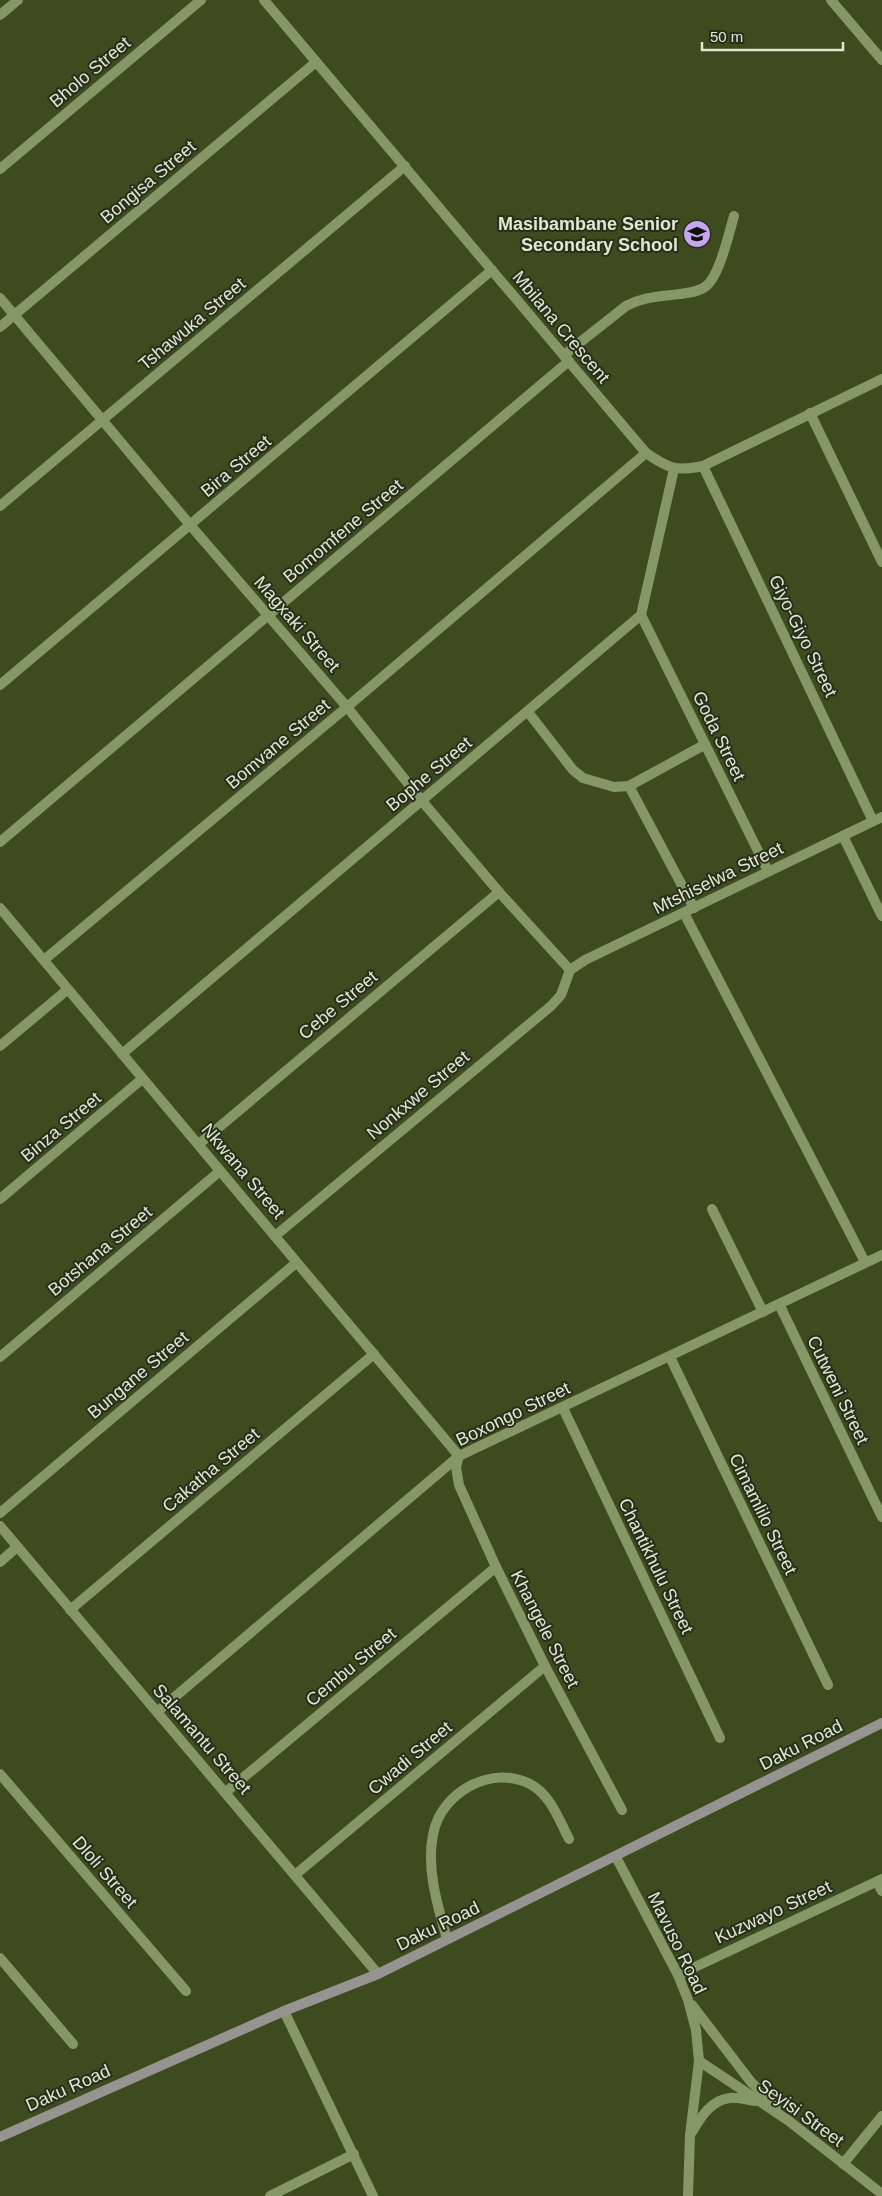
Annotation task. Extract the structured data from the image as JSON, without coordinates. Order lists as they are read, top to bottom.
{
  "streets": {
    "main road": ["Daku Road"],
    "street": [
      "Bholo Street",
      "Bongisa Street",
      "Tshawuka Street",
      "Mbilana Crescent",
      "Bira Street",
      "Bomomfene Street",
      "Magxaki Street",
      "Giyo-Giyo Street",
      "Goda Street",
      "Bomvane Street",
      "Bophe Street",
      "Mtshiselwa Street",
      "Cebe Street",
      "Nonkxwe Street",
      "Binza Street",
      "Nkwana Street",
      "Botshana Street",
      "Bungane Street",
      "Cutweni Street",
      "Boxongo Street",
      "Cakatha Street",
      "Cimamlilo Street",
      "Chantikhulu Street",
      "Khangele Street",
      "Cembu Street",
      "Salamantu Street",
      "Cwadi Street",
      "Dloli Street",
      "Kuzwayo Street",
      "Mavuso Road",
      "Seyisi Street"
    ]
  },
  "crossings": [
    ["Bongisa Street", "Mbilana Crescent"],
    ["Bongisa Street", "Magxaki Street"],
    ["Tshawuka Street", "Mbilana Crescent"],
    ["Tshawuka Street", "Magxaki Street"],
    ["Mbilana Crescent", "Bira Street"],
    ["Mbilana Crescent", "Bomomfene Street"],
    ["Mbilana Crescent", "Bomvane Street"],
    ["Bira Street", "Magxaki Street"],
    ["Bomomfene Street", "Magxaki Street"],
    ["Magxaki Street", "Bomvane Street"],
    ["Magxaki Street", "Bophe Street"],
    ["Magxaki Street", "Mtshiselwa Street"],
    ["Magxaki Street", "Cebe Street"],
    ["Magxaki Street", "Nonkxwe Street"],
    ["Giyo-Giyo Street", "Mtshiselwa Street"],
    ["Goda Street", "Bophe Street"],
    ["Goda Street", "Mtshiselwa Street"],
    ["Bomvane Street", "Nkwana Street"],
    ["Bophe Street", "Nkwana Street"],
    ["Mtshiselwa Street", "Nonkxwe Street"],
    ["Cebe Street", "Nkwana Street"],
    ["Nonkxwe Street", "Nkwana Street"],
    ["Binza Street", "Nkwana Street"],
    ["Nkwana Street", "Botshana Street"],
    ["Nkwana Street", "Bungane Street"],
    ["Nkwana Street", "Boxongo Street"],
    ["Nkwana Street", "Cakatha Street"],
    ["Nkwana Street", "Khangele Street"],
    ["Cutweni Street", "Boxongo Street"],
    ["Boxongo Street", "Cimamlilo Street"],
    ["Boxongo Street", "Chantikhulu Street"],
    ["Boxongo Street", "Khangele Street"],
    ["Boxongo Street", "Salamantu Street"],
    ["Cakatha Street", "Salamantu Street"],
    ["Khangele Street", "Cembu Street"],
    ["Khangele Street", "Cwadi Street"],
    ["Cembu Street", "Salamantu Street"],
    ["Salamantu Street", "Daku Road"],
    ["Salamantu Street", "Cwadi Street"],
    ["Daku Road", "Mavuso Road"],
    ["Kuzwayo Street", "Mavuso Road"],
    ["Mavuso Road", "Seyisi Street"]
  ],
  "places": {
    "school or university": ["Masibambane Senior Secondary School"]
  },
  "scale_bar": "50 m"
}
